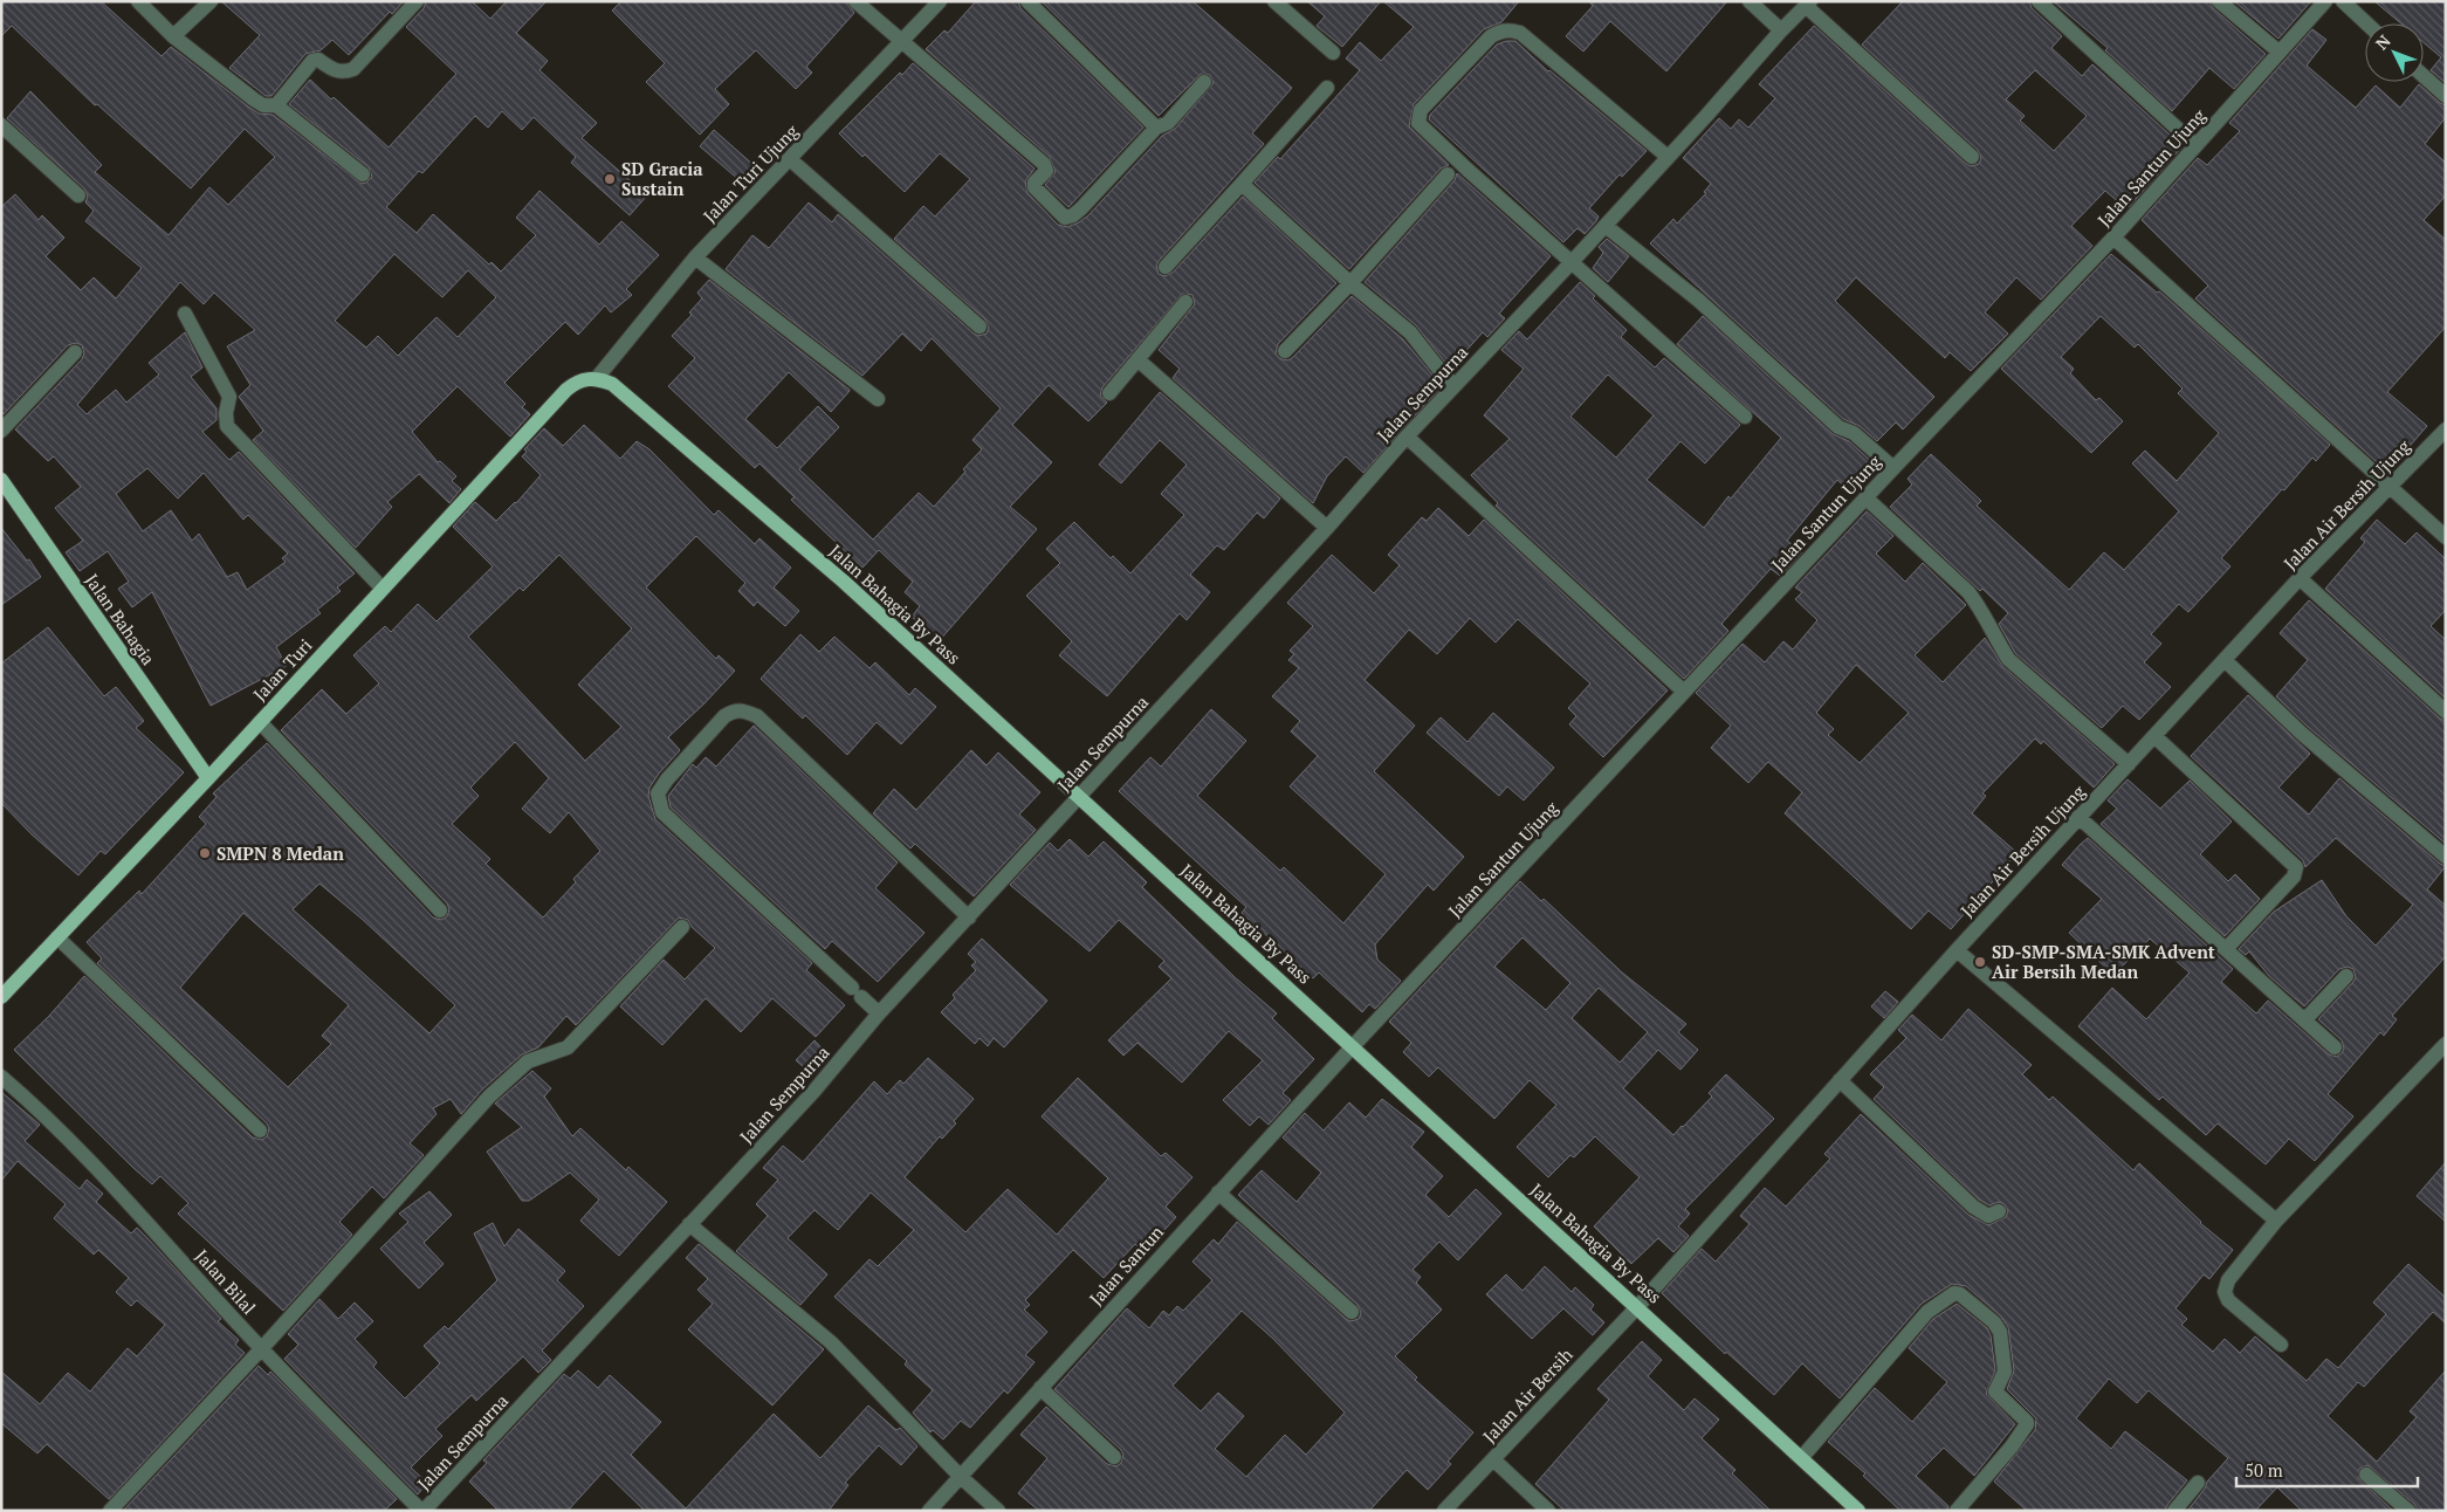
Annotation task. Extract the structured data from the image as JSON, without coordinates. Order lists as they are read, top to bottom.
{
  "streets": {
    "main road": ["Jalan Bahagia By Pass", "Jalan Bahagia", "Jalan Turi"],
    "street": [
      "Jalan Santun Ujung",
      "Jalan Turi Ujung",
      "Jalan Sempurna",
      "Jalan Air Bersih Ujung",
      "Jalan Santun",
      "Jalan Bilal",
      "Jalan Air Bersih"
    ]
  },
  "crossings": [
    ["Jalan Santun Ujung", "Jalan Bahagia By Pass"],
    ["Jalan Santun Ujung", "Jalan Santun"],
    ["Jalan Turi Ujung", "Jalan Bahagia By Pass"],
    ["Jalan Turi Ujung", "Jalan Turi"],
    ["Jalan Sempurna", "Jalan Bahagia By Pass"],
    ["Jalan Sempurna", "Jalan Bilal"],
    ["Jalan Air Bersih Ujung", "Jalan Bahagia By Pass"],
    ["Jalan Air Bersih Ujung", "Jalan Air Bersih"],
    ["Jalan Bahagia By Pass", "Jalan Turi"],
    ["Jalan Bahagia By Pass", "Jalan Santun"],
    ["Jalan Bahagia By Pass", "Jalan Air Bersih"],
    ["Jalan Bahagia", "Jalan Turi"]
  ],
  "places": ["SD Gracia Sustain", "SMPN 8 Medan", "SD-SMP-SMA-SMK Advent Air Bersih Medan"],
  "scale_bar": "50 m",
  "north": "top left"
}
